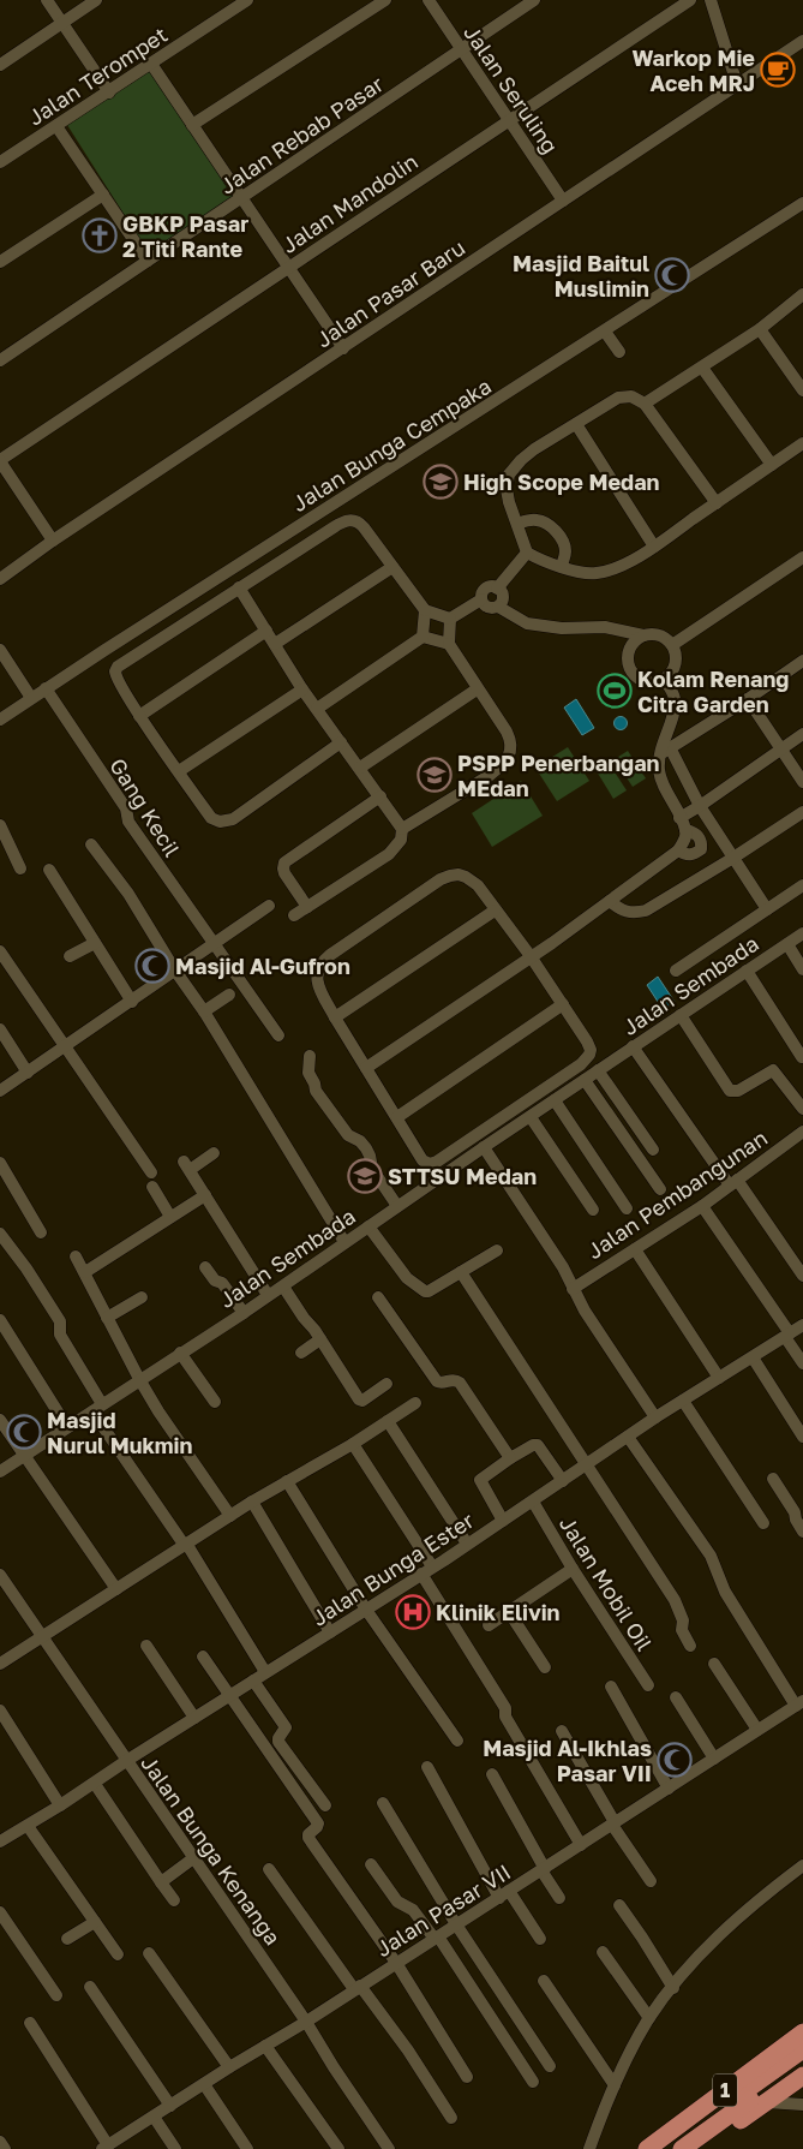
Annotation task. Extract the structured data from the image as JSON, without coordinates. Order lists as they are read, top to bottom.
{
  "streets": {
    "highway": ["1"],
    "street": [
      "Jalan Terompet",
      "Jalan Seruling",
      "Jalan Rebab Pasar",
      "Jalan Mandolin",
      "Jalan Pasar Baru",
      "Jalan Bunga Cempaka",
      "Gang Kecil",
      "Jalan Sembada",
      "Jalan Pembangunan",
      "Jalan Bunga Ester",
      "Jalan Mobil Oil",
      "Jalan Bunga Kenanga",
      "Jalan Pasar VII"
    ]
  },
  "crossings": [
    ["Jalan Seruling", "Jalan Rebab Pasar"],
    ["Jalan Seruling", "Jalan Mandolin"],
    ["Jalan Seruling", "Jalan Pasar Baru"],
    ["Jalan Bunga Cempaka", "Gang Kecil"],
    ["Jalan Bunga Ester", "Jalan Mobil Oil"],
    ["Jalan Bunga Ester", "Jalan Bunga Kenanga"],
    ["Jalan Bunga Kenanga", "Jalan Pasar VII"]
  ],
  "places": {
    "cafe": ["Warkop Mie Aceh MRJ"],
    "church": ["GBKP Pasar 2 Titi Rante"],
    "mosque": [
      "Masjid Baitul Muslimin",
      "Masjid Al-Gufron",
      "Masjid Nurul Mukmin",
      "Masjid Al-Ikhlas Pasar VII"
    ],
    "school or university": ["High Scope Medan", "PSPP Penerbangan MEdan", "STTSU Medan"],
    "sports": ["Kolam Renang Citra Garden"],
    "hospital": ["Klinik Elivin"]
  }
}
